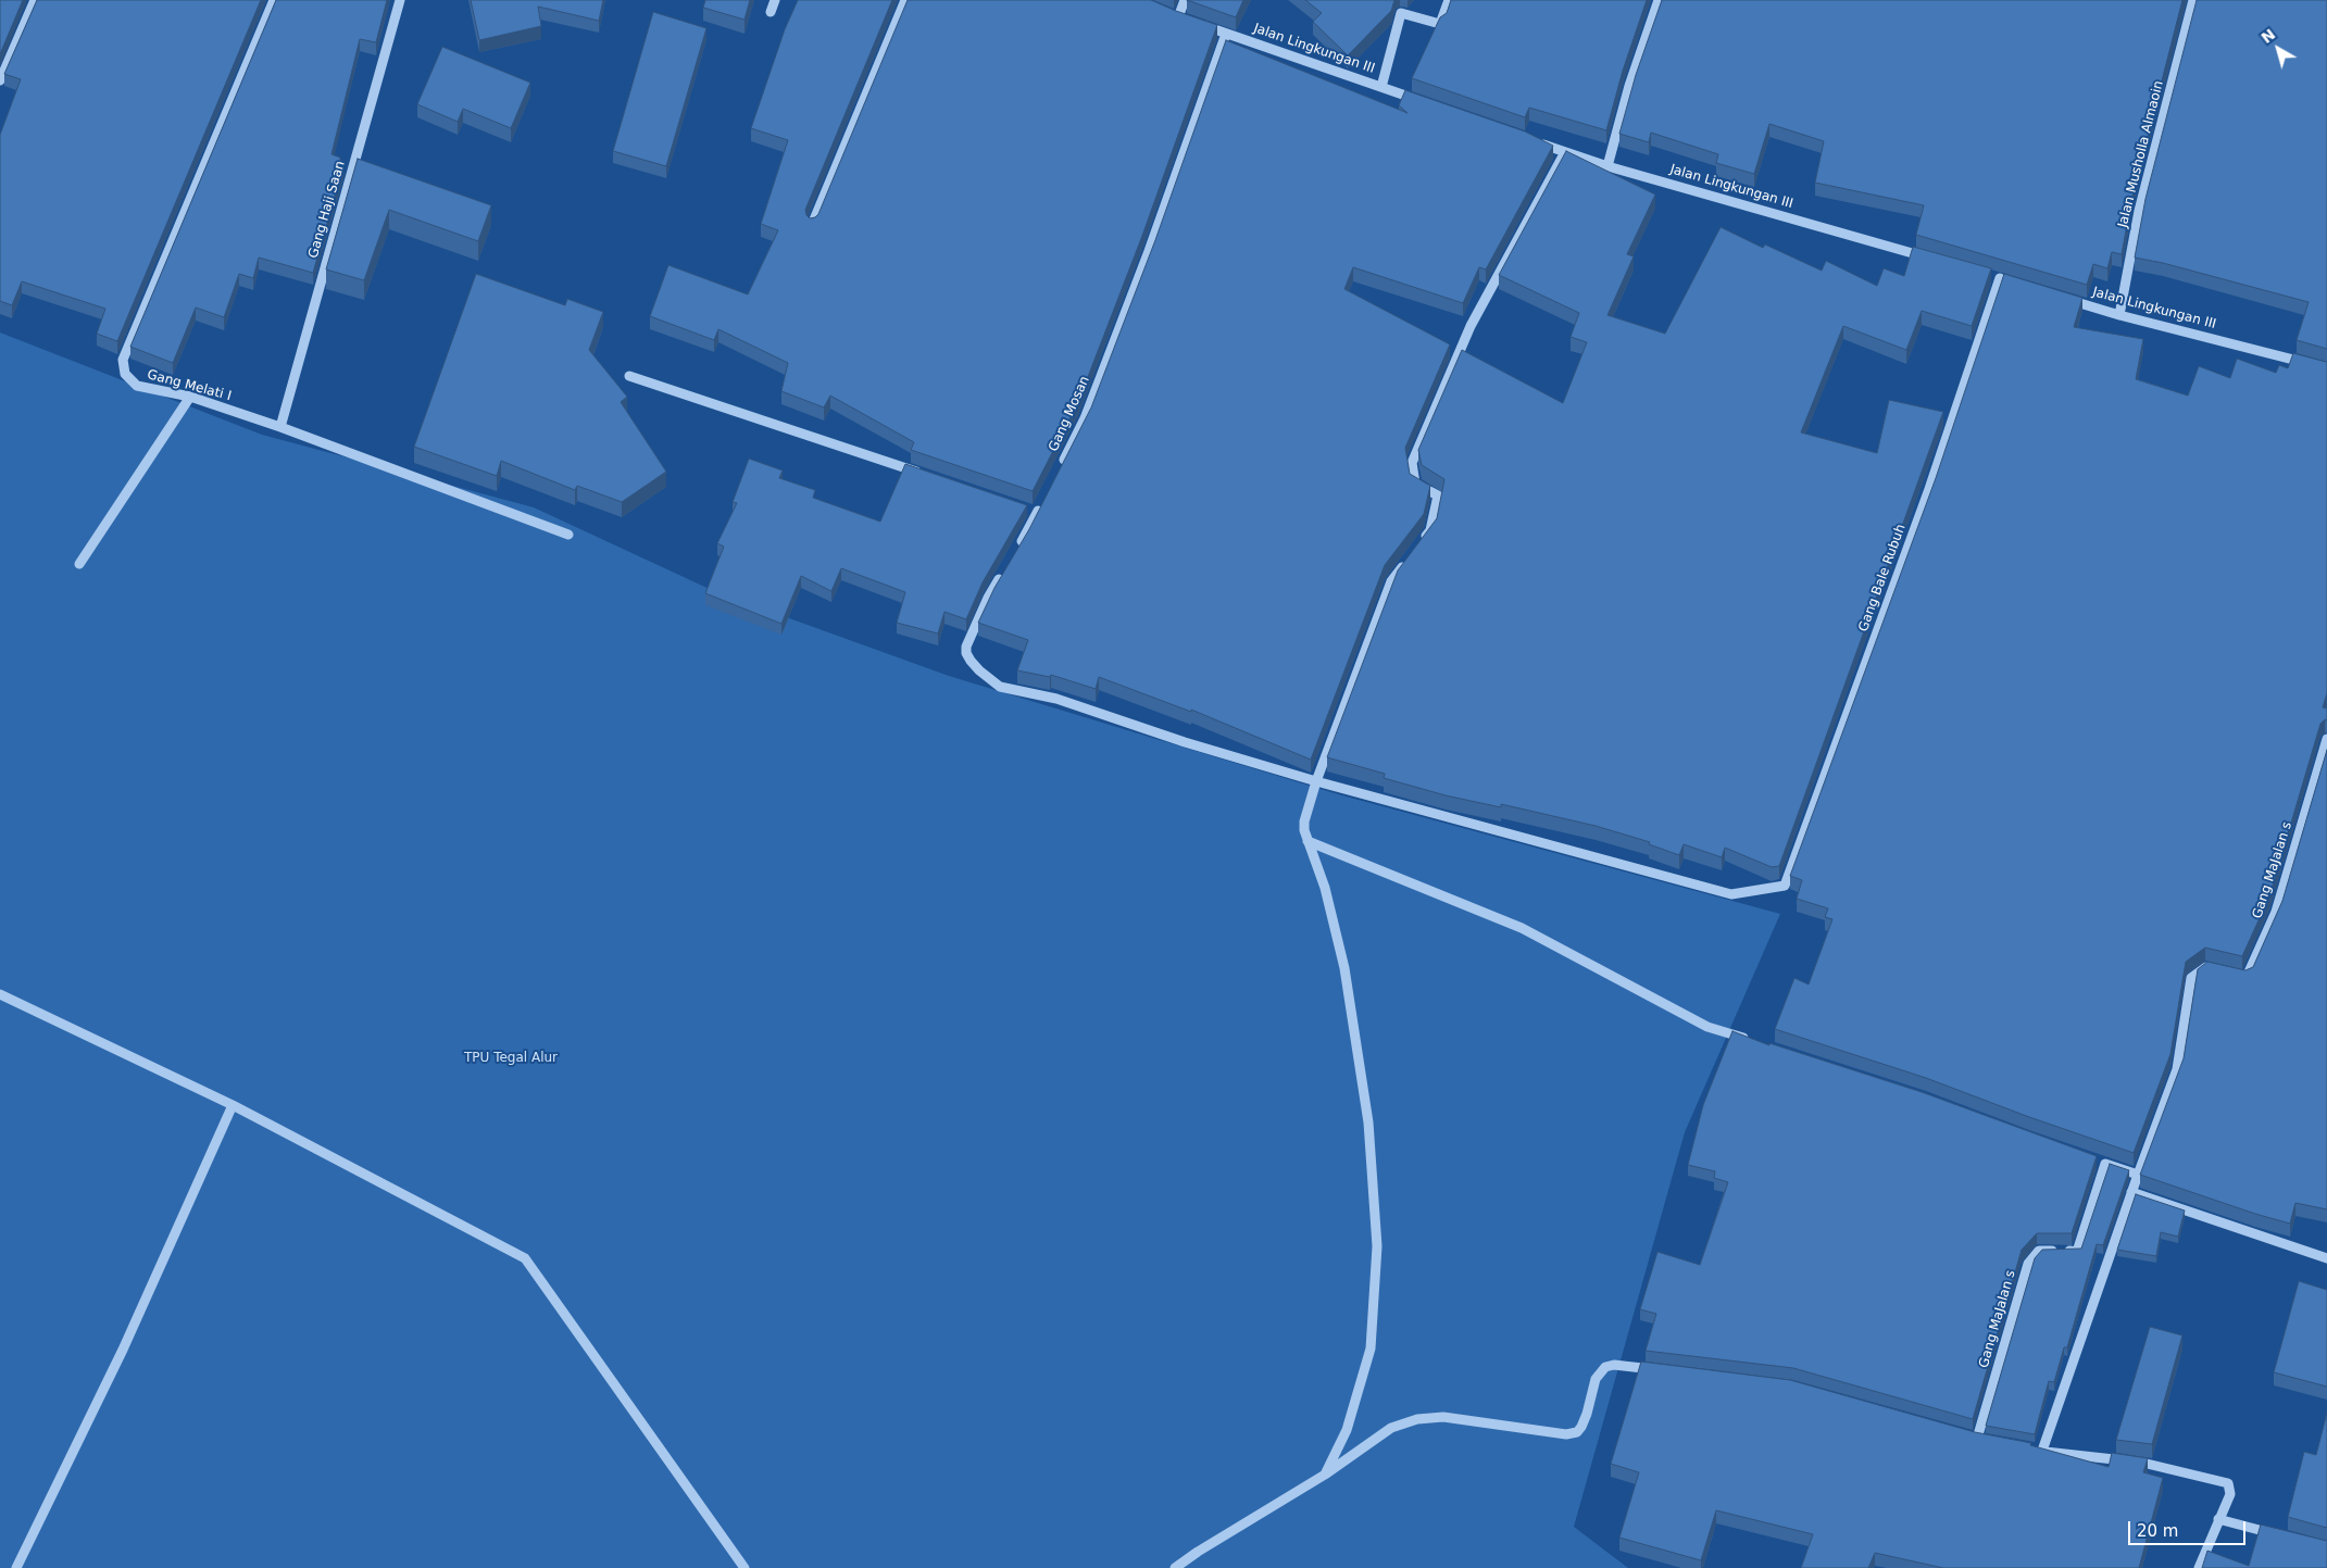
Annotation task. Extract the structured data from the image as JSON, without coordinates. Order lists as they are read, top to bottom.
{
  "streets": {
    "street": [
      "Jalan Lingkungan III",
      "Jalan Musholla Almaoin",
      "Gang Haji Saan",
      "Gang Melati I",
      "Gang Mosan",
      "Gang Bale Rubuh",
      "Gang MaJalan s"
    ]
  },
  "crossings": [
    ["Jalan Lingkungan III", "Jalan Musholla Almaoin"],
    ["Jalan Lingkungan III", "Gang Mosan"],
    ["Gang Haji Saan", "Gang Melati I"]
  ],
  "parks": ["TPU Tegal Alur"],
  "scale_bar": "20 m",
  "north": "top left"
}
